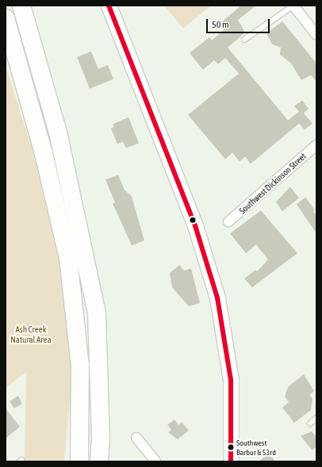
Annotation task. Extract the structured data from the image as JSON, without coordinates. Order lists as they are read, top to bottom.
{
  "streets": {
    "street": ["Southwest Dickinson Street"]
  },
  "parks": ["Ash Creek Natural Area"],
  "places": ["Southwest Barbur & 53rd"],
  "scale_bar": "50 m"
}
